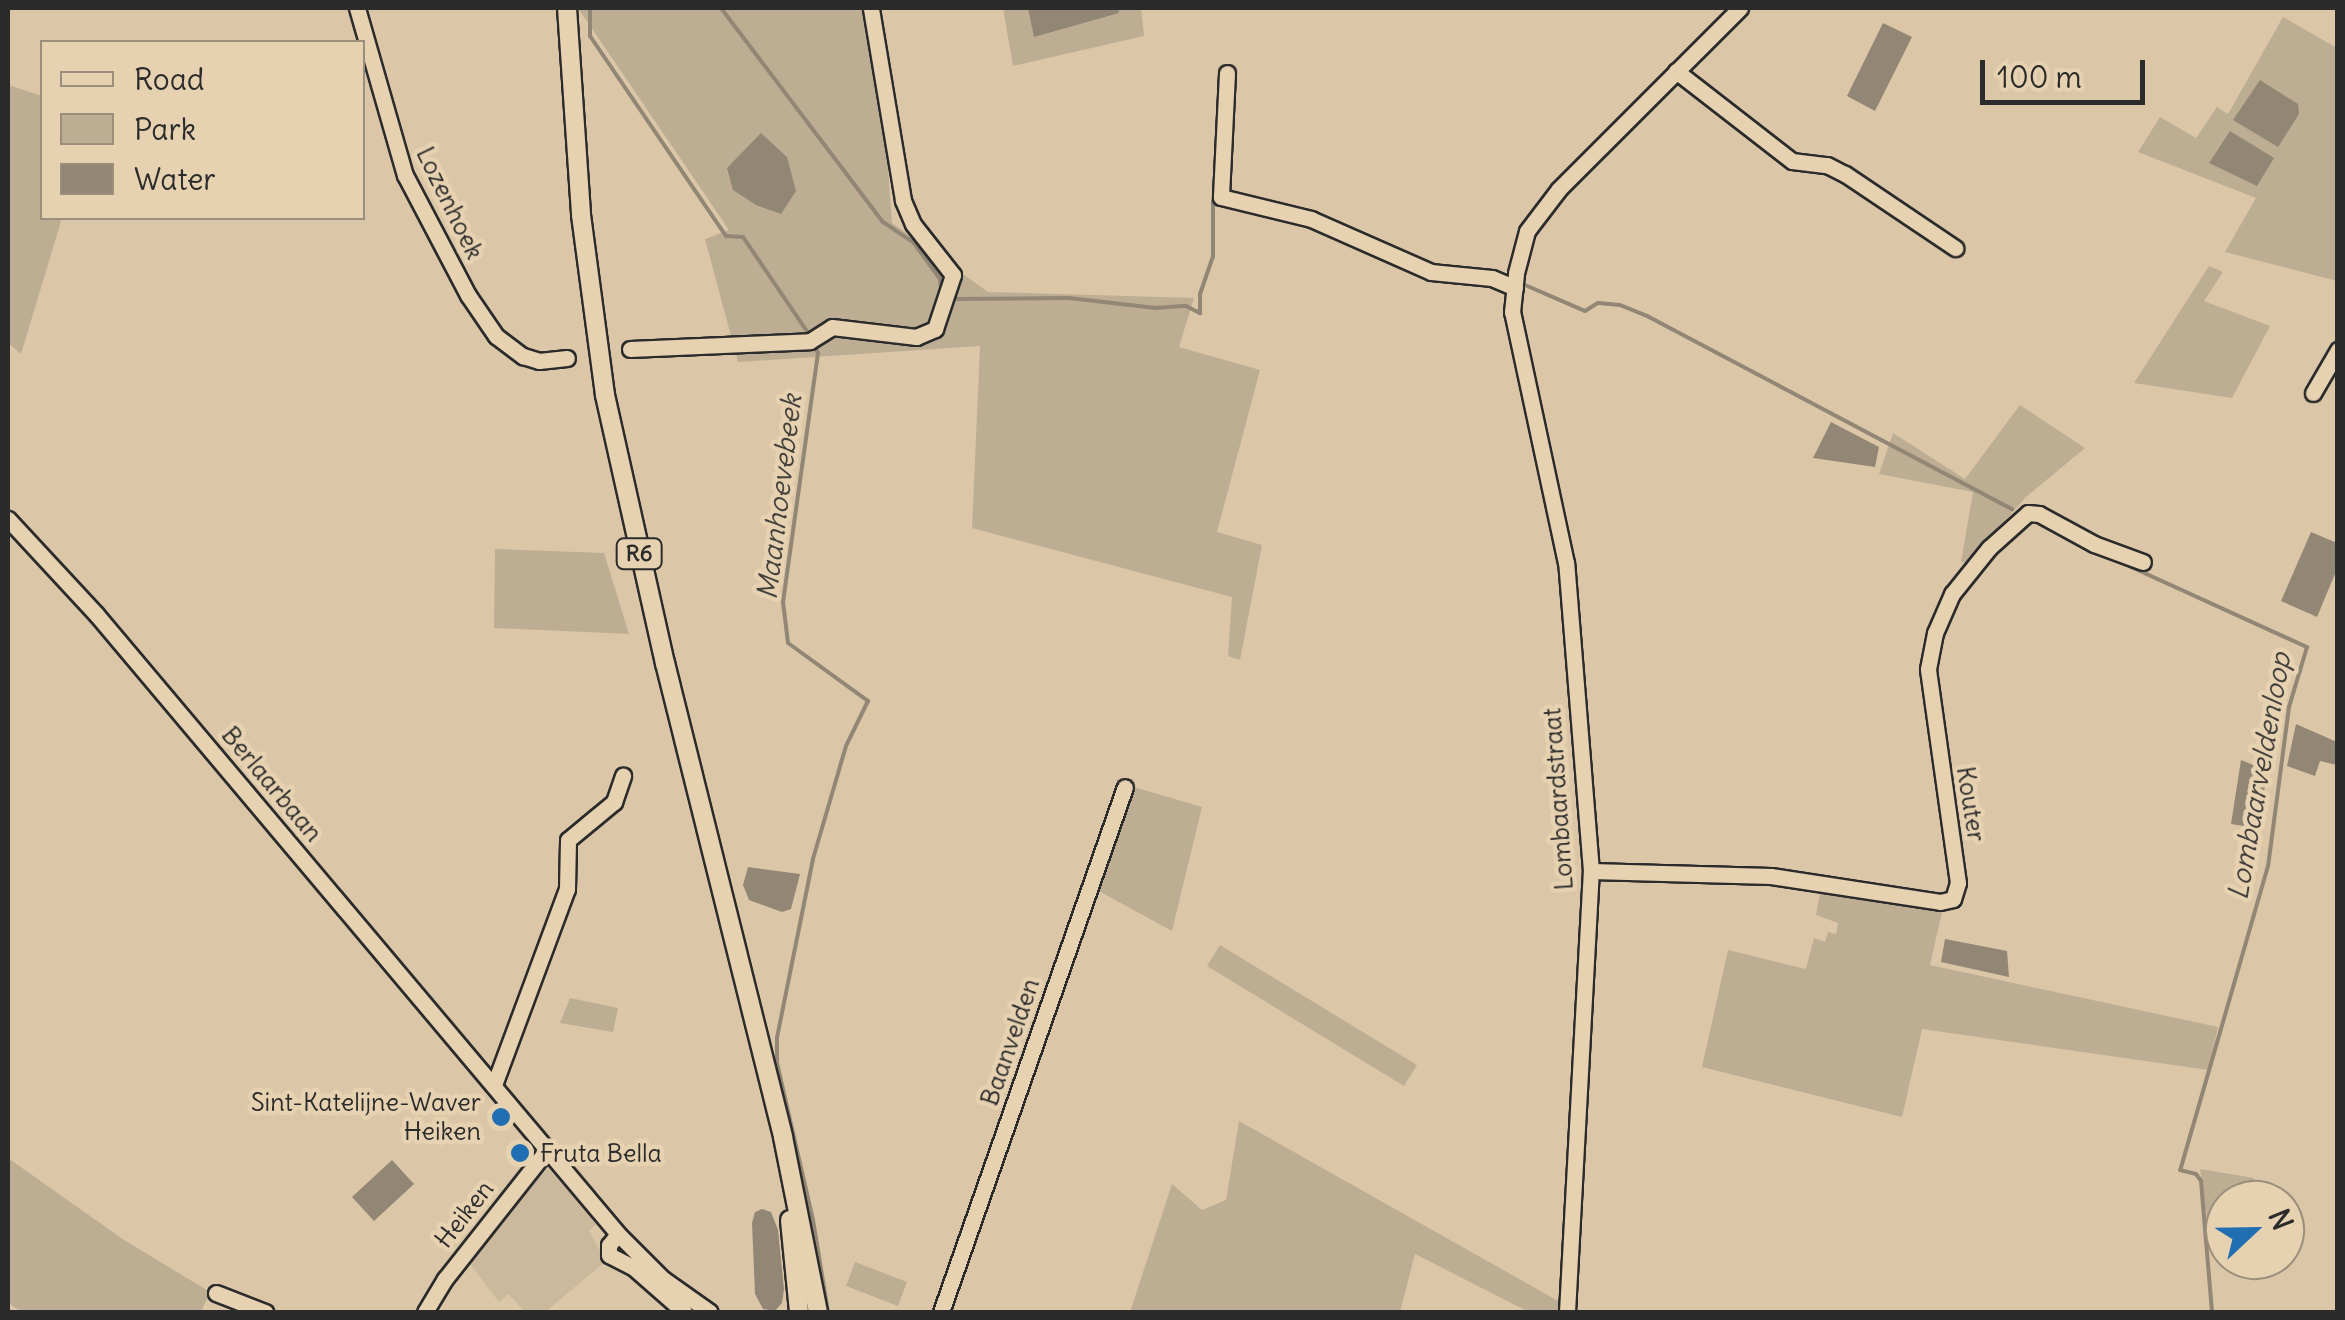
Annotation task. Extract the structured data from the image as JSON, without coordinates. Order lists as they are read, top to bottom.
{
  "streets": {
    "main road": ["R6"],
    "street": [
      "Lozenhoek",
      "Berlaarbaan",
      "Lombaardstraat",
      "Kouter",
      "Baanvelden",
      "Heiken"
    ]
  },
  "crossings": [
    ["Berlaarbaan", "Heiken"],
    ["Lombaardstraat", "Kouter"]
  ],
  "water": ["Maanhoevebeek", "Lombaarveldenloop"],
  "places": ["Sint-Katelijne-Waver Heiken", "Fruta Bella"],
  "legend": ["Road", "Park", "Water"],
  "scale_bar": "100 m",
  "north": "right"
}
